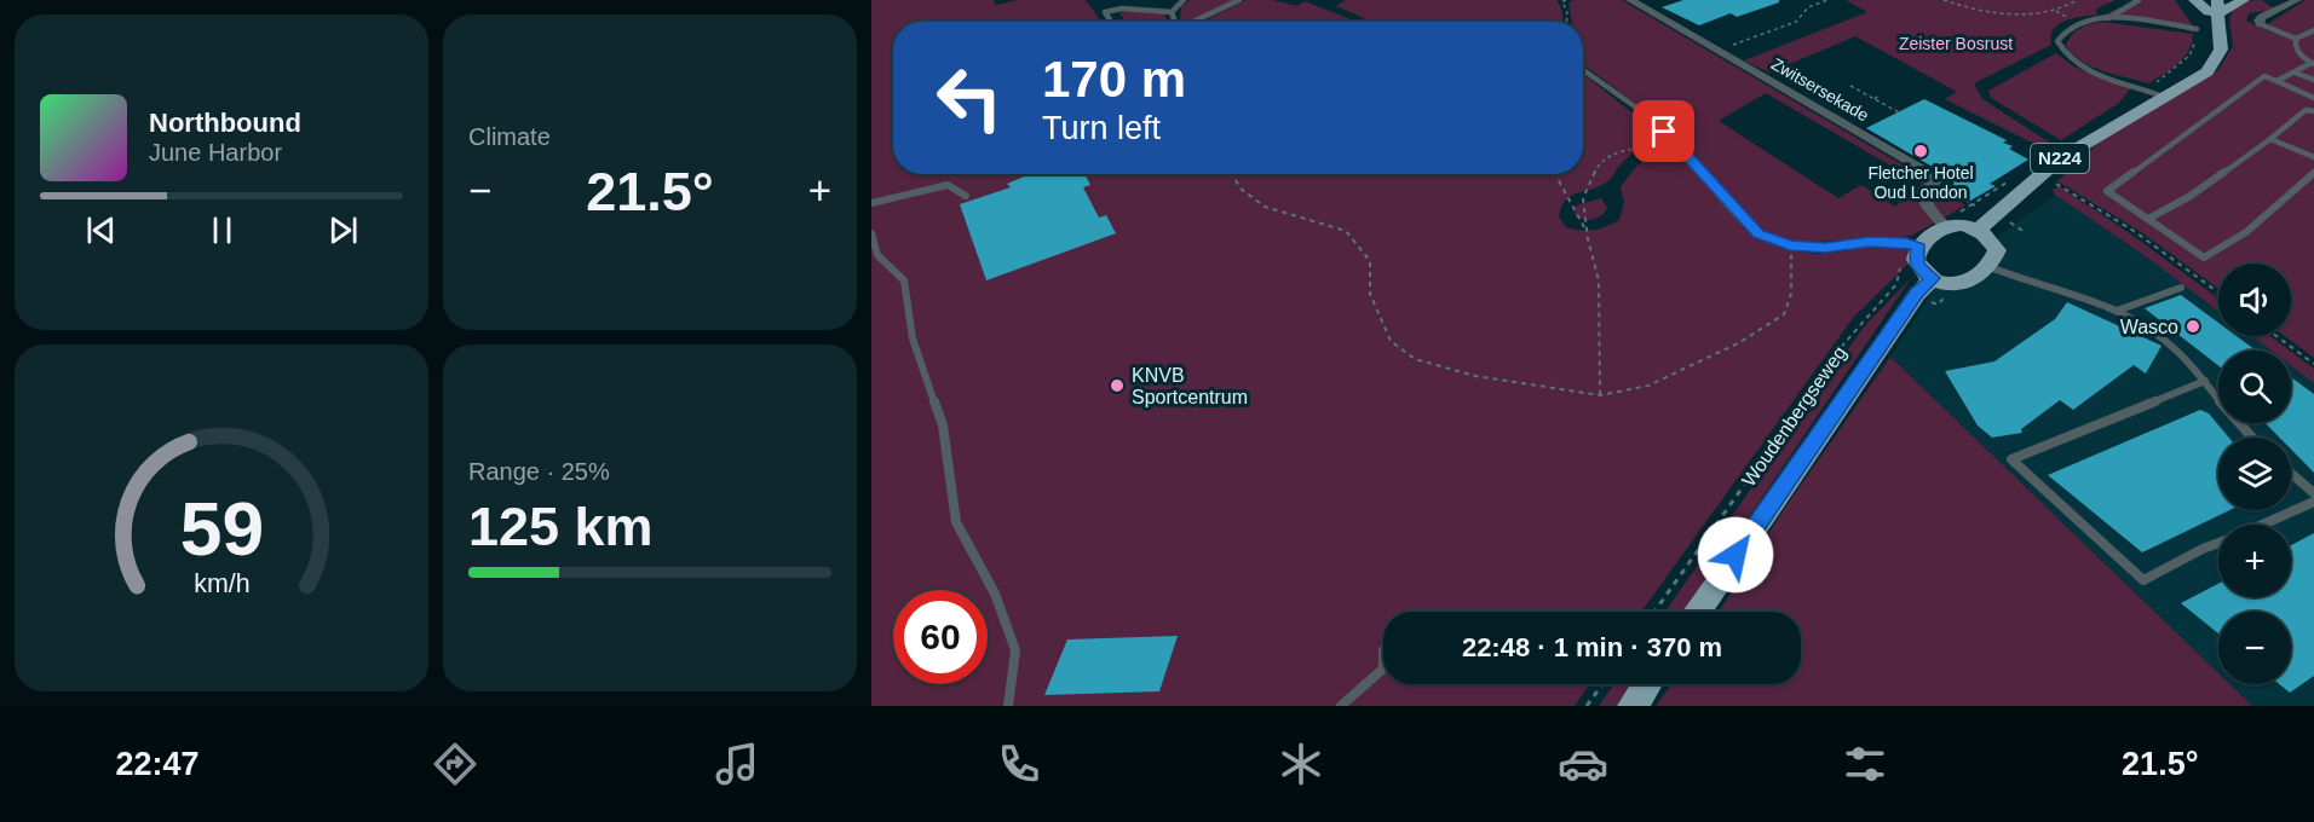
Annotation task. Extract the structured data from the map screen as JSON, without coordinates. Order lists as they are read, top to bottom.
{
  "streets": {
    "main road": ["N224", "Woudenbergseweg"],
    "street": ["Zwitsersekade"]
  },
  "crossings": [
    ["N224", "Woudenbergseweg"]
  ],
  "parks": ["Zeister Bosrust"],
  "places": ["Fletcher Hotel Oud London", "Wasco", "KNVB Sportcentrum"],
  "page": {
    "tile": [
      "Climate",
      ["Range · 25%", "125 km"]
    ],
    "turn": ["170 m", "Turn left"],
    "song": ["Northbound", "June Harbor"],
    "heat": ["−", "21.5°", "+"],
    "map_buttons": ["+", "−"],
    "limit": "60",
    "trip": "22:48 · 1 min · 370 m",
    "tabs": ["22:47", "21.5°"],
    "gauge": ["59", "km/h"]
  }
}
